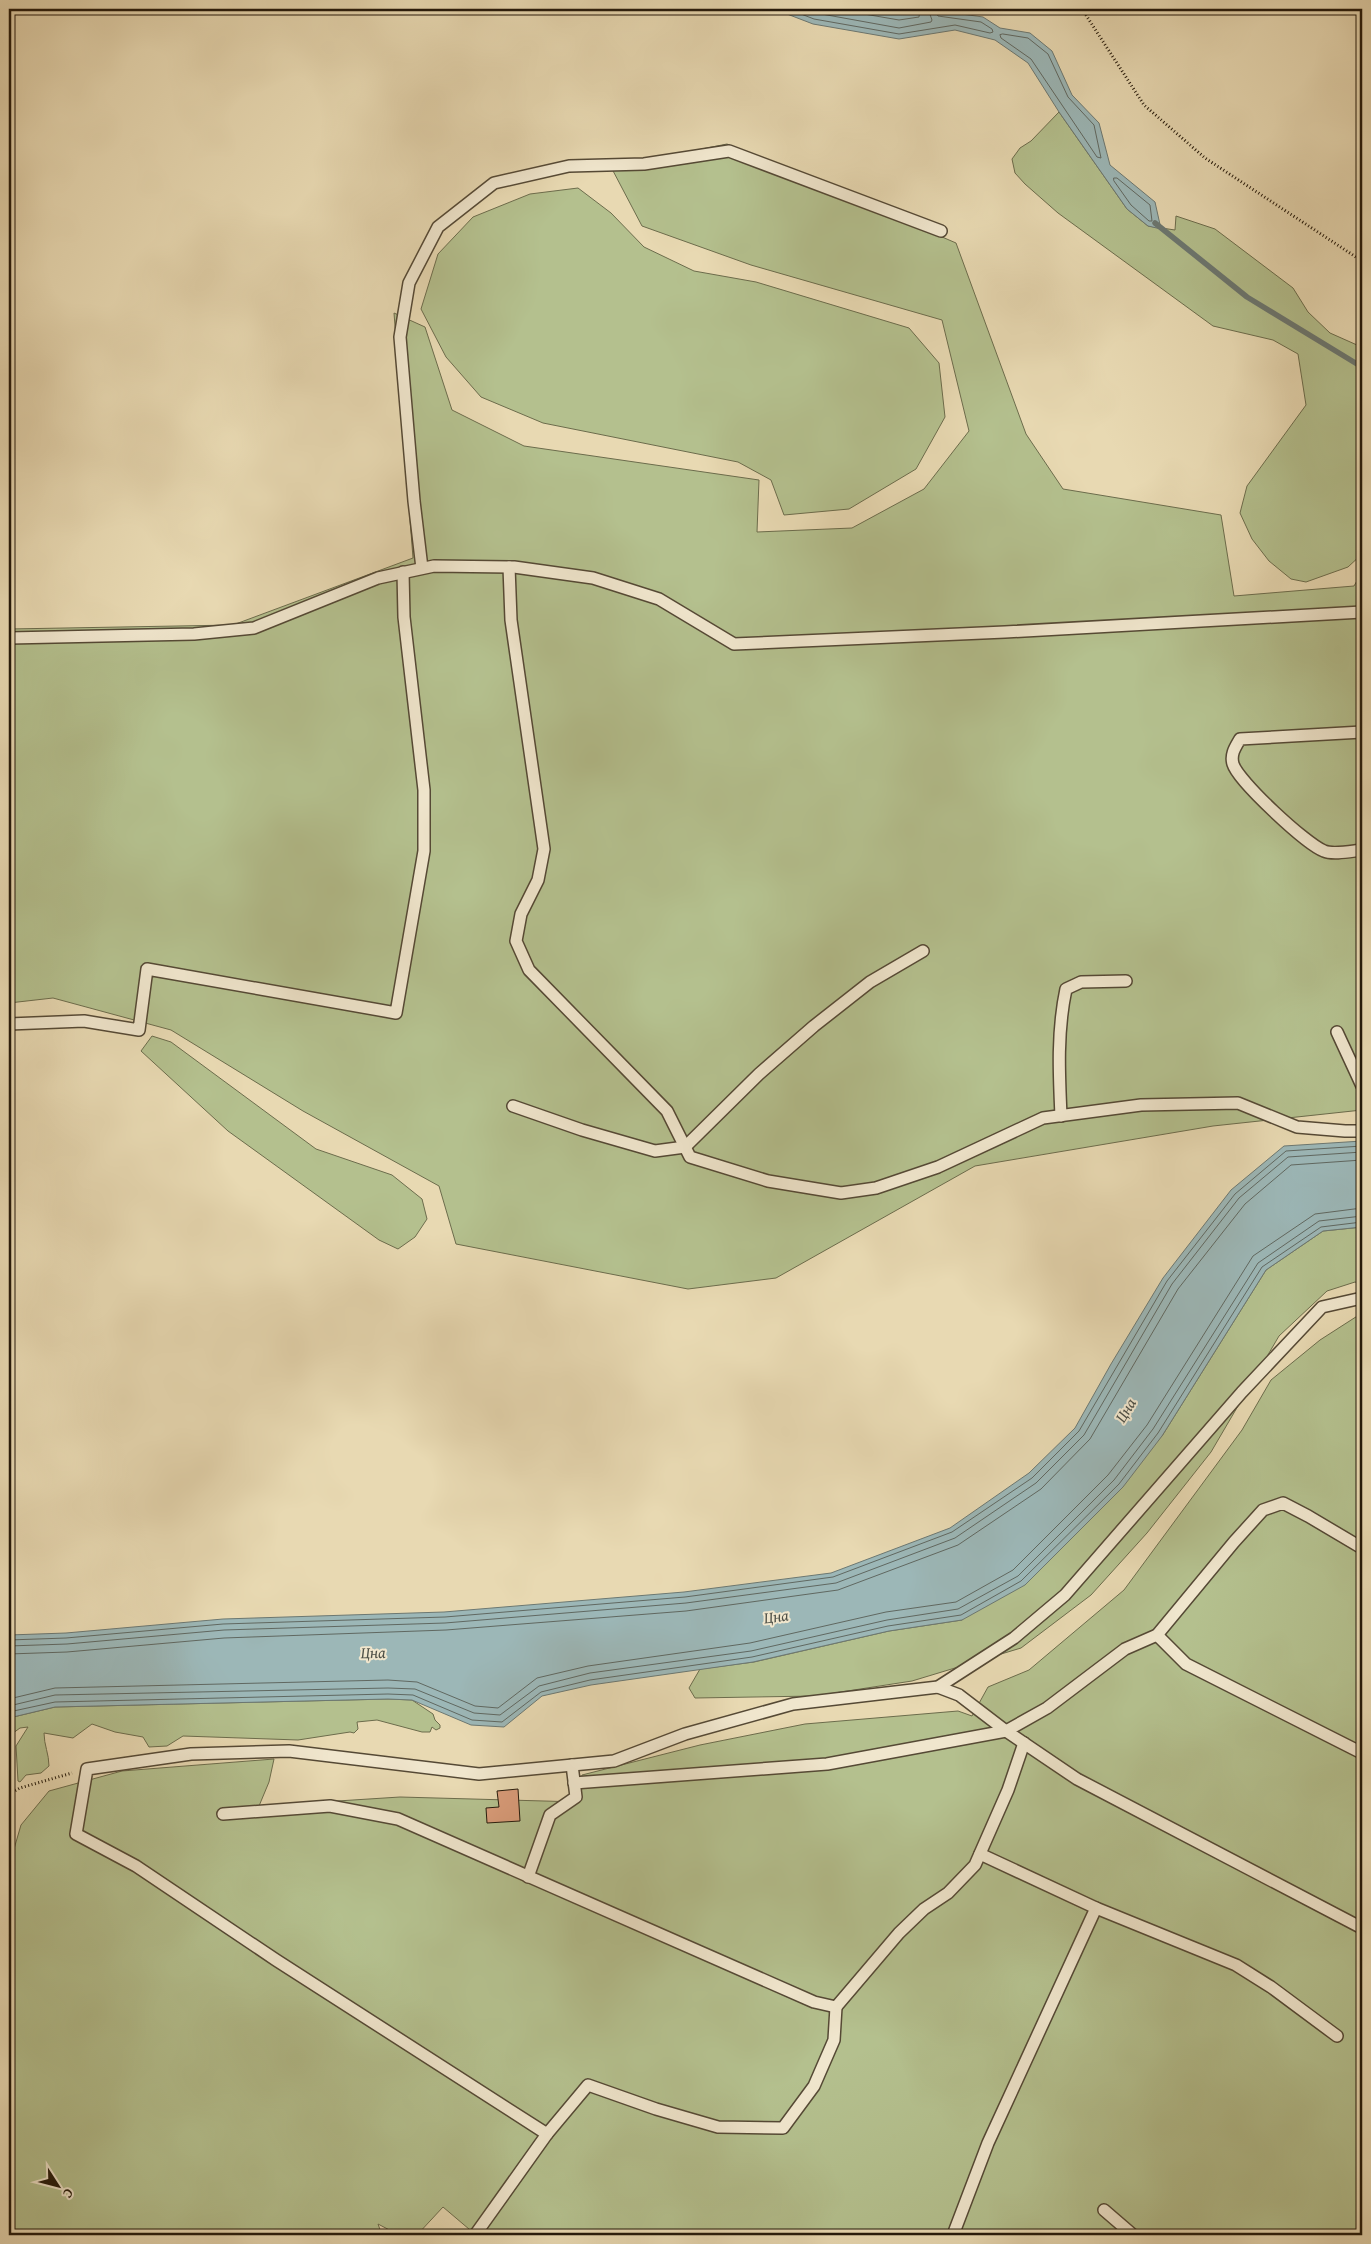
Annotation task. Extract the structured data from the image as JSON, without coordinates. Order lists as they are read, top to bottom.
{
  "water": ["Цна"],
  "north": "bottom right"
}
